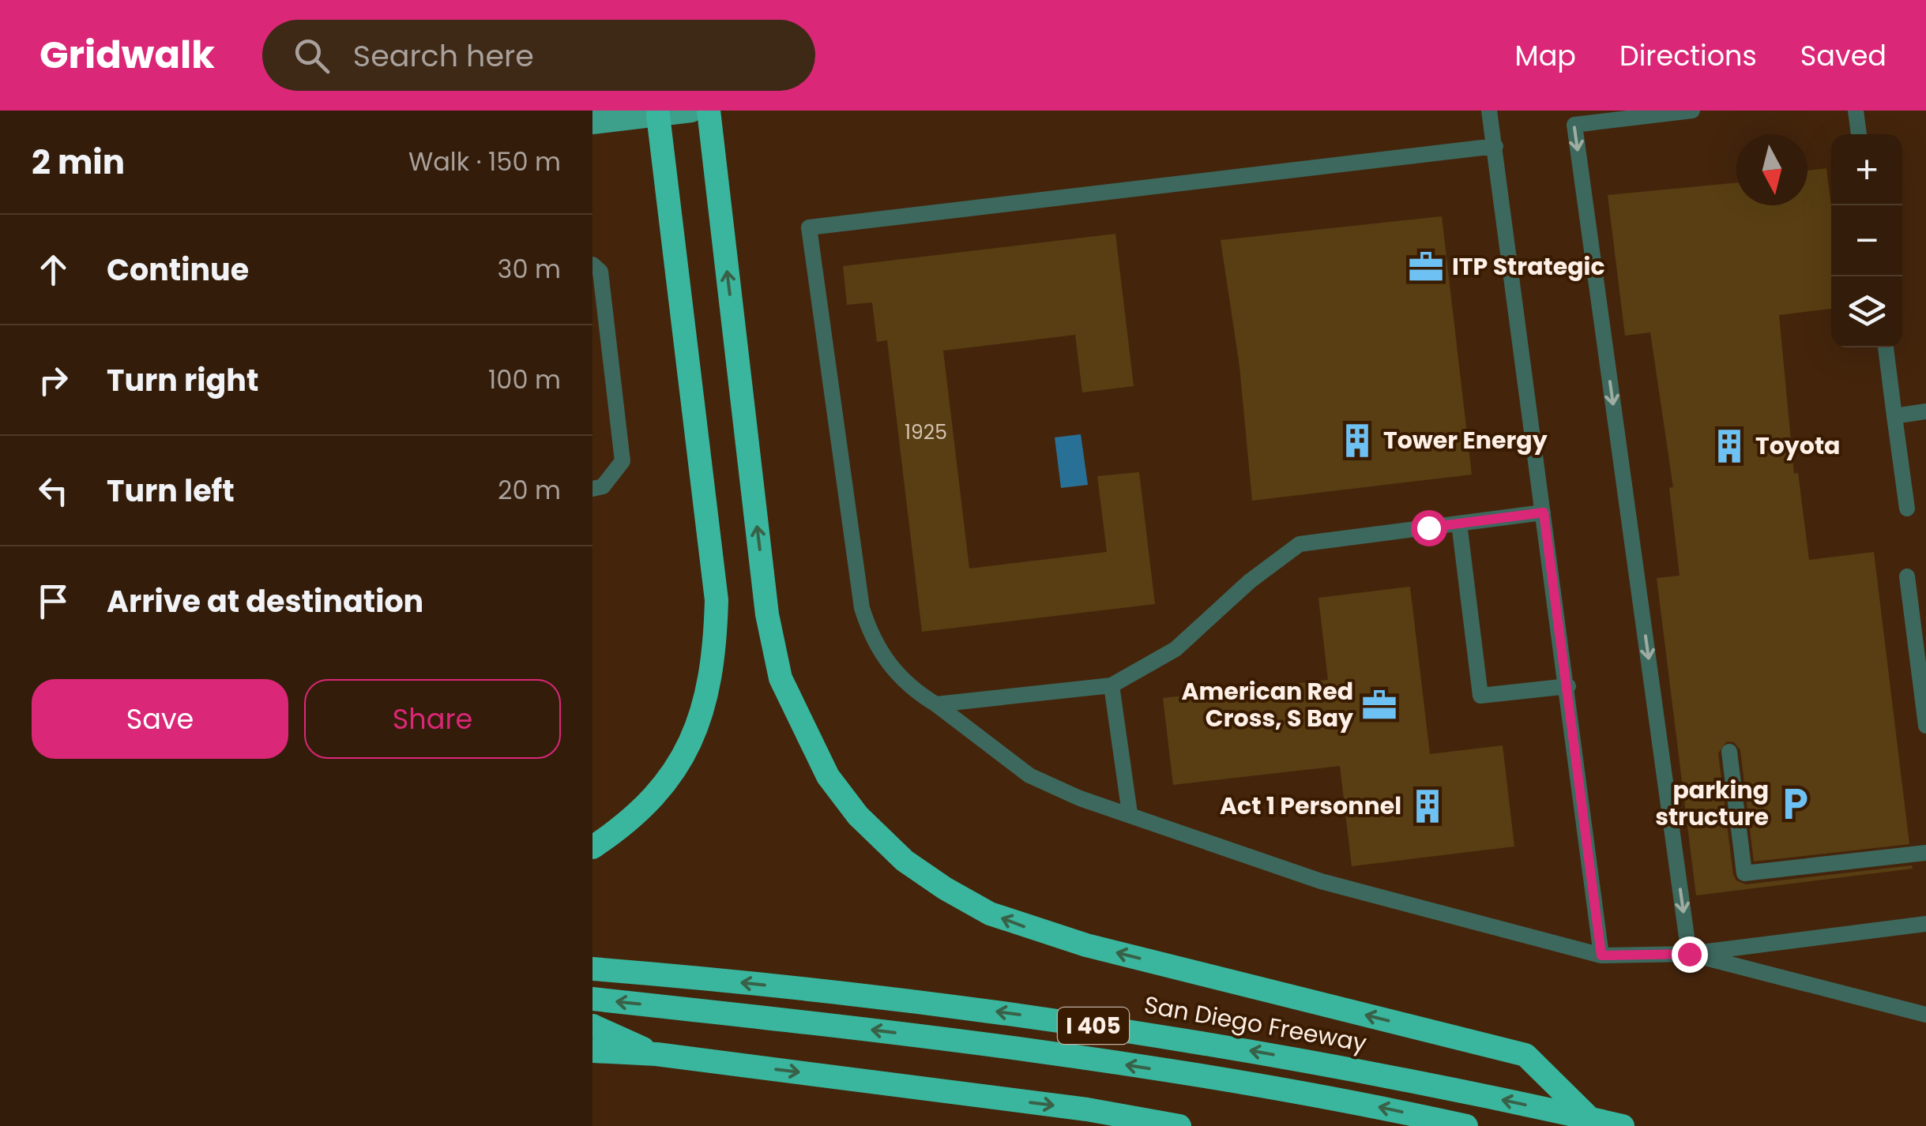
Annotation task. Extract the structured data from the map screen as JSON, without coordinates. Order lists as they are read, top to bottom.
{
  "streets": {
    "highway": ["San Diego Freeway", "I 405"]
  },
  "places": {
    "office": ["ITP Strategic", "American Red Cross, S Bay"],
    "building": ["Tower Energy", "Toyota", "Act 1 Personnel"],
    "parking": ["parking structure"]
  },
  "house_numbers": ["1925"],
  "north": "bottom",
  "page": {
    "header": "Gridwalk",
    "search": "Search here",
    "nav": ["Map", "Directions", "Saved"],
    "heading": ["2 min", "Walk · 150 m"],
    "map_buttons": ["+", "−"],
    "list": [
      ["Continue", "30 m"],
      ["Turn right", "100 m"],
      ["Turn left", "20 m"],
      "Arrive at destination"
    ],
    "buttons": ["Save", "Share"]
  }
}
